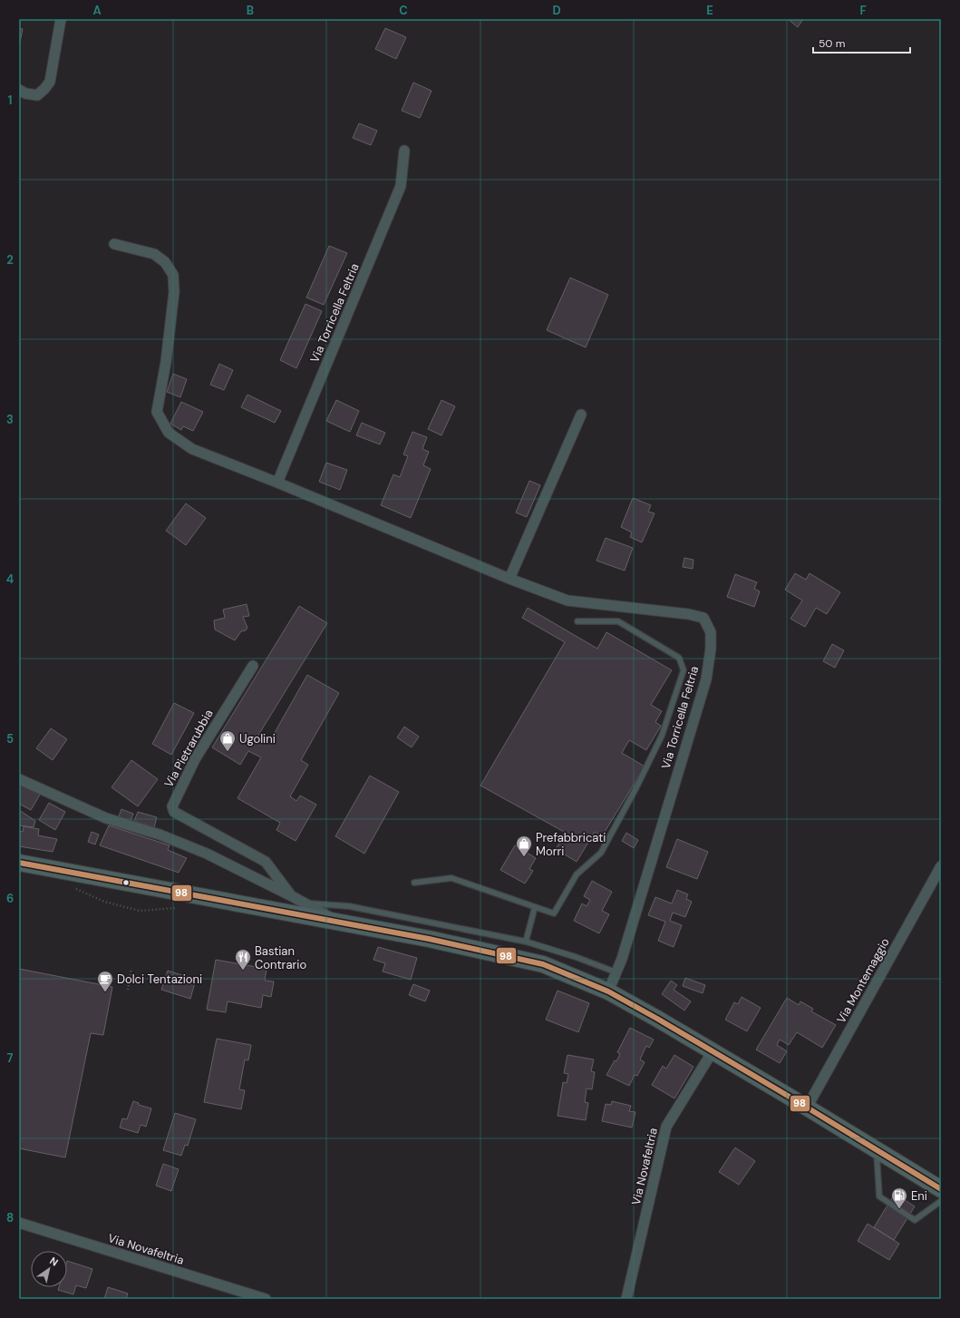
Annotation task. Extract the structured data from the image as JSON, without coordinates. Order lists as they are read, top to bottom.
{
  "streets": {
    "street": [
      "Via Torricella Feltria",
      "Via Pietrarubbia",
      "Via Montemaggio",
      "Via Novafeltria"
    ]
  },
  "places": {
    "shop": ["Ugolini", "Prefabbricati Morri"],
    "restaurant": ["Bastian Contrario"],
    "cafe": ["Dolci Tentazioni"],
    "fuel station": ["Eni"]
  },
  "lines": ["transit line 98"],
  "scale_bar": "50 m",
  "north": "top right",
  "grid": {
    "columns": [
      "A",
      "B",
      "C",
      "D",
      "E",
      "F"
    ],
    "rows": [
      "1",
      "2",
      "3",
      "4",
      "5",
      "6",
      "7",
      "8"
    ]
  }
}
